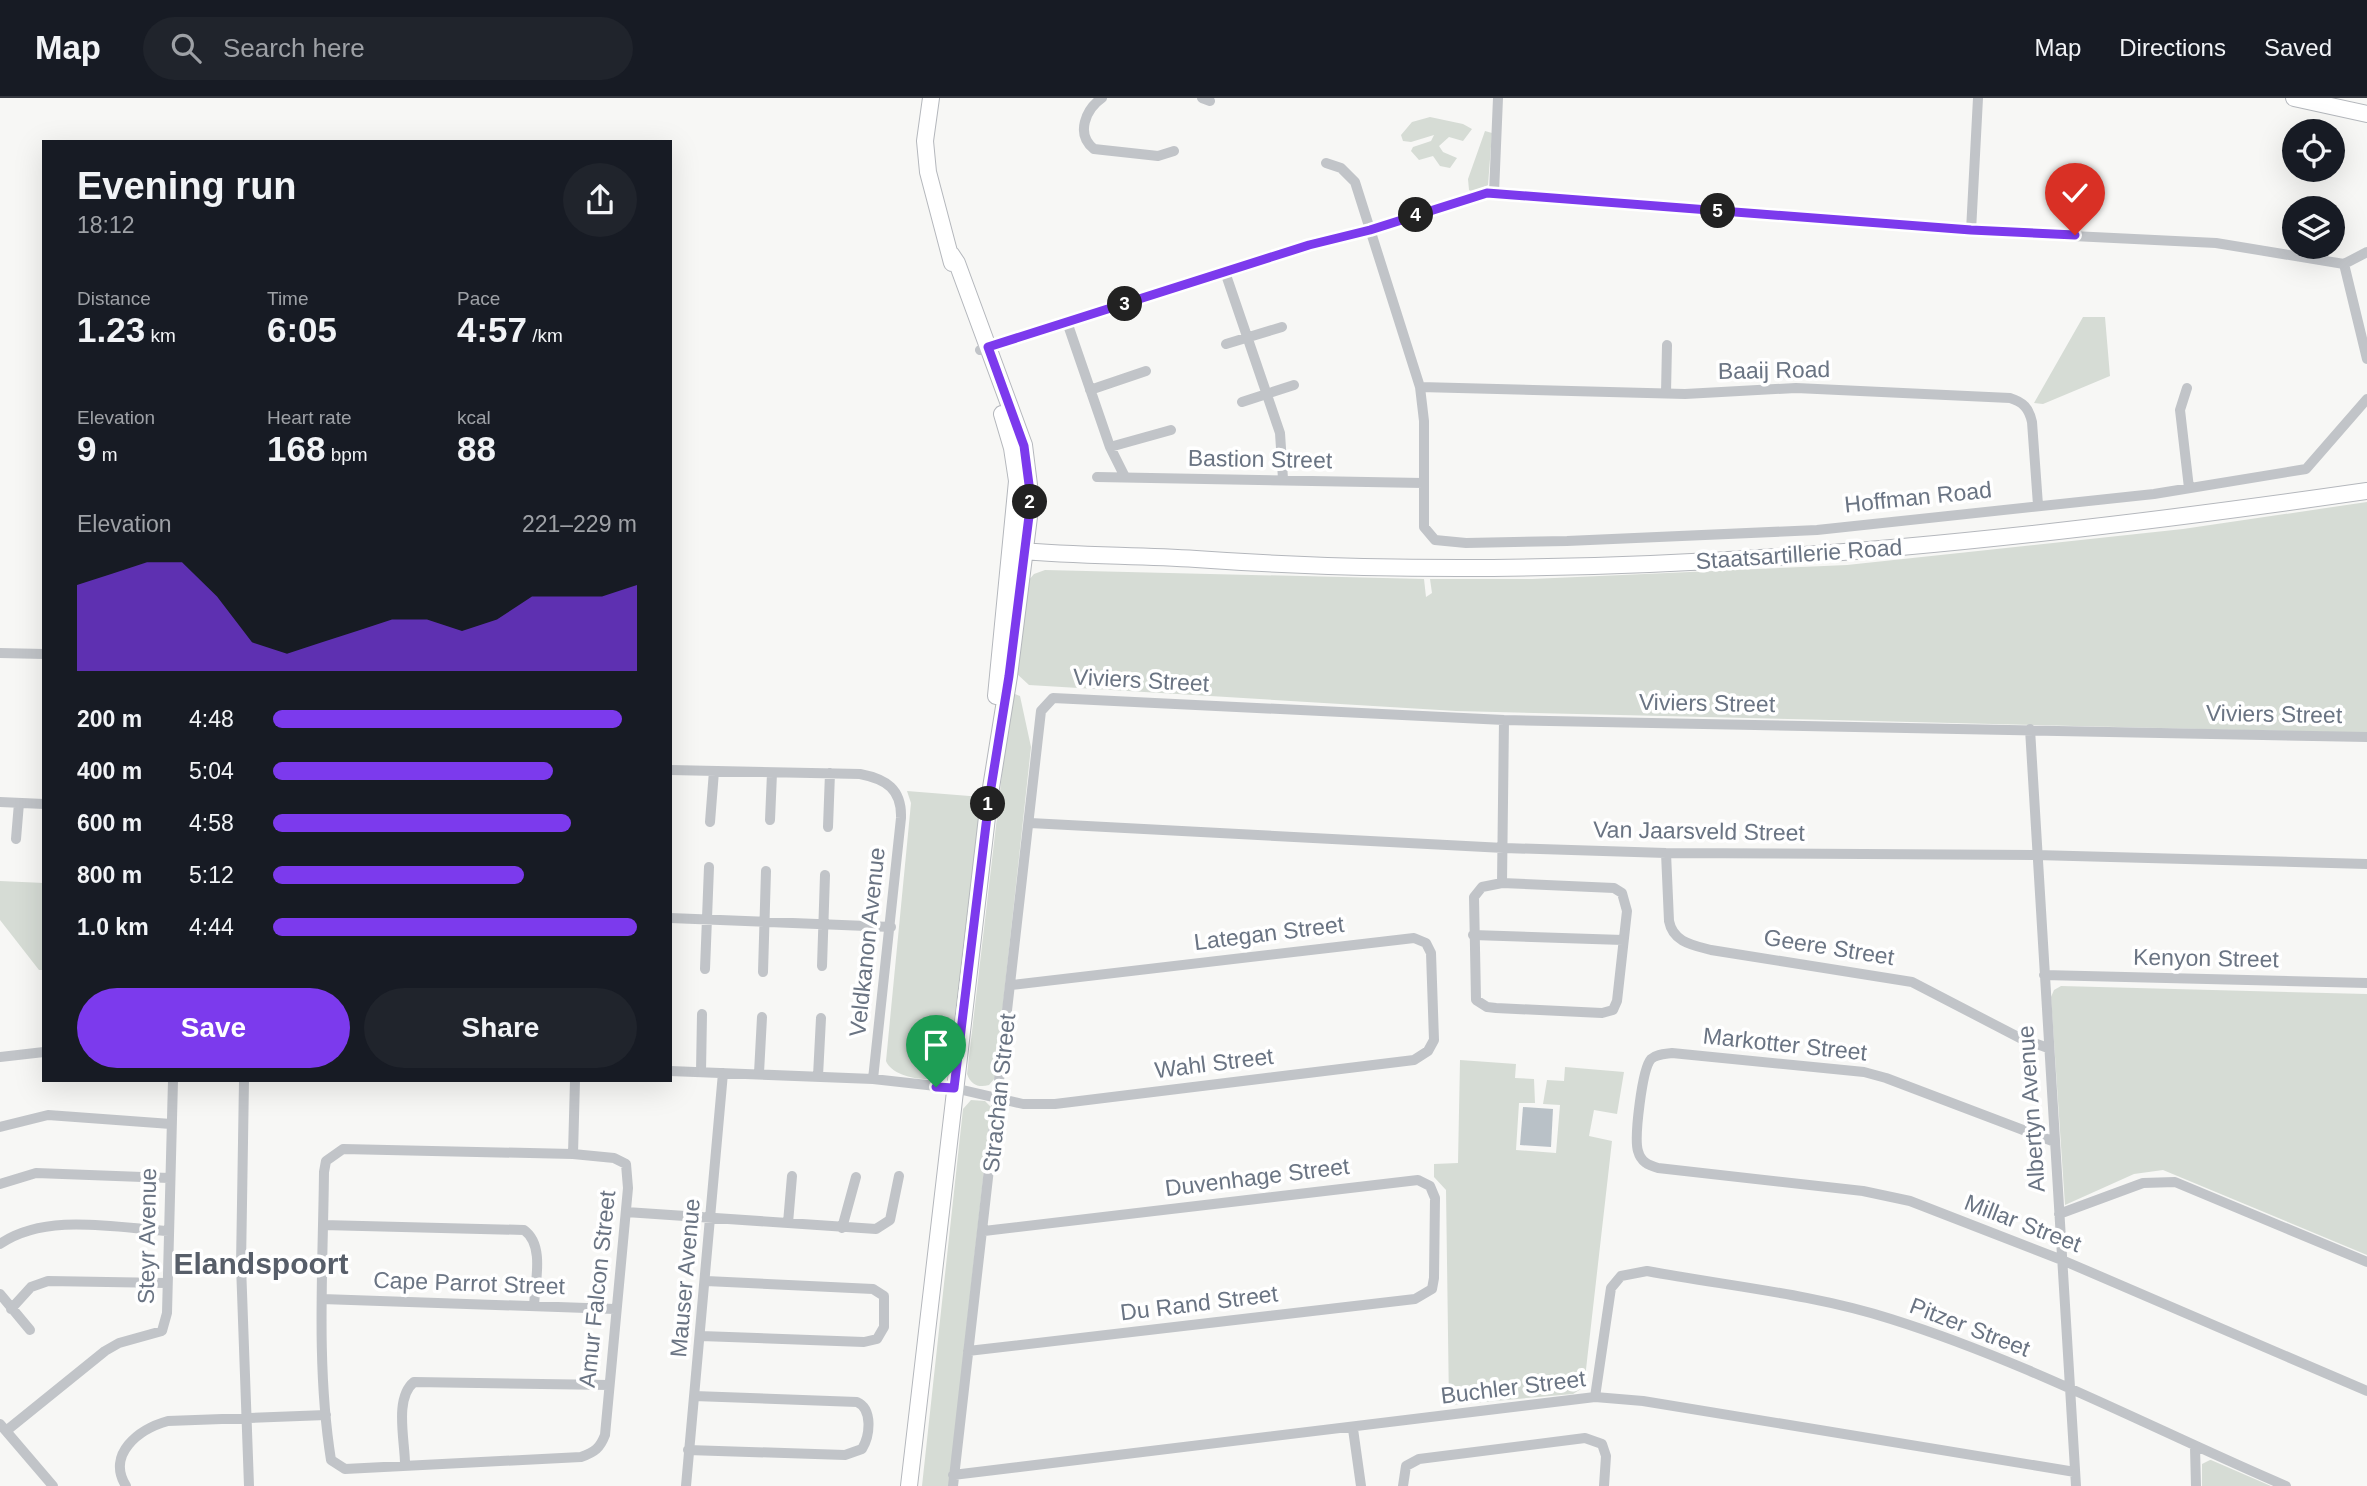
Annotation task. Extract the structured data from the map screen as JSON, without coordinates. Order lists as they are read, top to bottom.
{
  "streets": {
    "street": [
      "Baaij Road",
      "Bastion Street",
      "Hoffman Road",
      "Staatsartillerie Road",
      "Viviers Street",
      "Van Jaarsveld Street",
      "Lategan Street",
      "Veldkanon Avenue",
      "Geere Street",
      "Kenyon Street",
      "Markotter Street",
      "Wahl Street",
      "Strachan Street",
      "Albertyn Avenue",
      "Duvenhage Street",
      "Millar Street",
      "Steyr Avenue",
      "Mauser Avenue",
      "Cape Parrot Street",
      "Amur Falcon Street",
      "Du Rand Street",
      "Pitzer Street",
      "Buchler Street"
    ]
  },
  "crossings": [
    ["Baaij Road", "Hoffman Road"],
    ["Bastion Street", "Hoffman Road"],
    ["Staatsartillerie Road", "Strachan Street"],
    ["Viviers Street", "Strachan Street"],
    ["Viviers Street", "Albertyn Avenue"],
    ["Van Jaarsveld Street", "Geere Street"],
    ["Van Jaarsveld Street", "Strachan Street"],
    ["Van Jaarsveld Street", "Albertyn Avenue"],
    ["Lategan Street", "Wahl Street"],
    ["Lategan Street", "Strachan Street"],
    ["Veldkanon Avenue", "Wahl Street"],
    ["Geere Street", "Albertyn Avenue"],
    ["Kenyon Street", "Albertyn Avenue"],
    ["Markotter Street", "Albertyn Avenue"],
    ["Markotter Street", "Millar Street"],
    ["Wahl Street", "Strachan Street"],
    ["Wahl Street", "Mauser Avenue"],
    ["Strachan Street", "Duvenhage Street"],
    ["Strachan Street", "Du Rand Street"],
    ["Strachan Street", "Buchler Street"],
    ["Albertyn Avenue", "Millar Street"],
    ["Albertyn Avenue", "Pitzer Street"],
    ["Albertyn Avenue", "Buchler Street"],
    ["Duvenhage Street", "Du Rand Street"],
    ["Cape Parrot Street", "Amur Falcon Street"],
    ["Pitzer Street", "Buchler Street"]
  ],
  "districts": ["Elandspoort"],
  "page": {
    "header": "Map",
    "search": "Search here",
    "nav": ["Map", "Directions", "Saved"],
    "heading": ["Evening run", "18:12"],
    "pins": [
      "5",
      "4",
      "3",
      "2",
      "1"
    ],
    "stats": [
      ["Distance", "1.23 km"],
      ["Time", "6:05"],
      ["Pace", "4:57 /km"],
      ["Elevation", "9 m"],
      ["Heart rate", "168 bpm"],
      ["kcal", "88"]
    ],
    "chart": ["Elevation", "221–229 m"],
    "list": [
      {
        "name": "200 m",
        "note": "4:48"
      },
      {
        "name": "400 m",
        "note": "5:04"
      },
      {
        "name": "600 m",
        "note": "4:58"
      },
      {
        "name": "800 m",
        "note": "5:12"
      },
      {
        "name": "1.0 km",
        "note": "4:44"
      }
    ],
    "buttons": ["Save", "Share"]
  }
}
